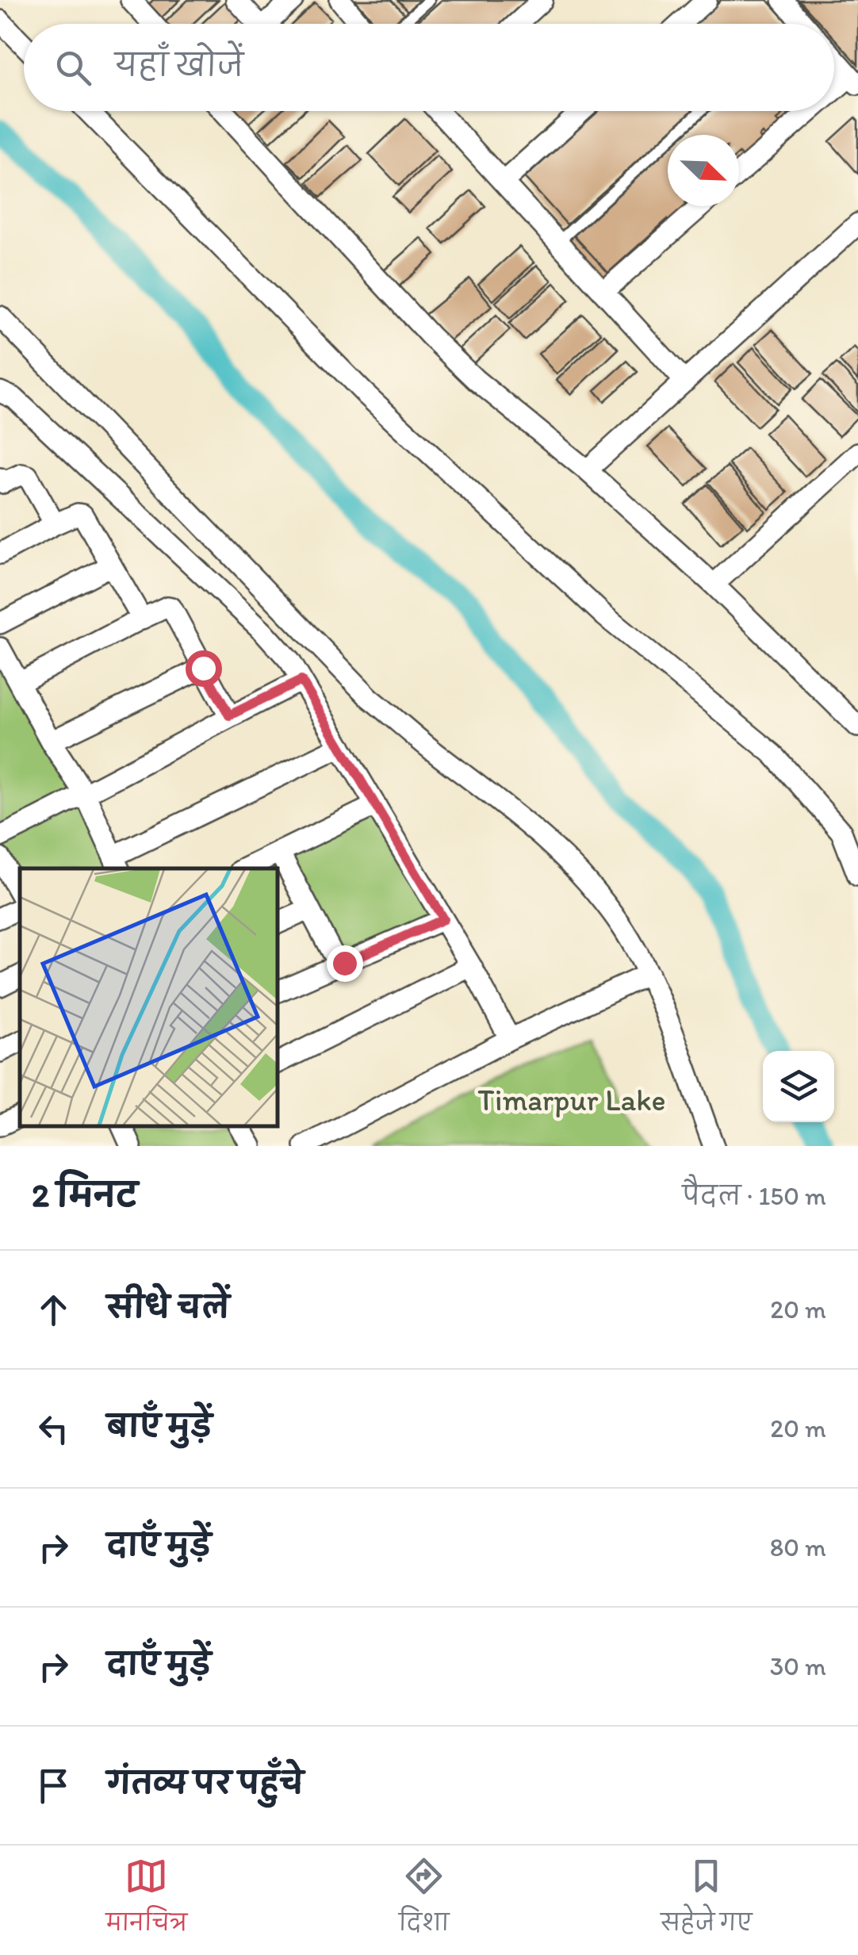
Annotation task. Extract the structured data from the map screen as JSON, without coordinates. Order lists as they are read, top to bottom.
{
  "parks": ["Timarpur Lake"],
  "north": "bottom right",
  "page": {
    "search": "यहाँ खोजें",
    "heading": ["2 मिनट", "पैदल · 150 m"],
    "list": [
      ["सीधे चलें", "20 m"],
      ["बाएँ मुड़ें", "20 m"],
      ["दाएँ मुड़ें", "80 m"],
      ["दाएँ मुड़ें", "30 m"],
      "गंतव्य पर पहुँचे"
    ],
    "nav": ["मानचित्र", "दिशा", "सहेजे गए"]
  }
}
